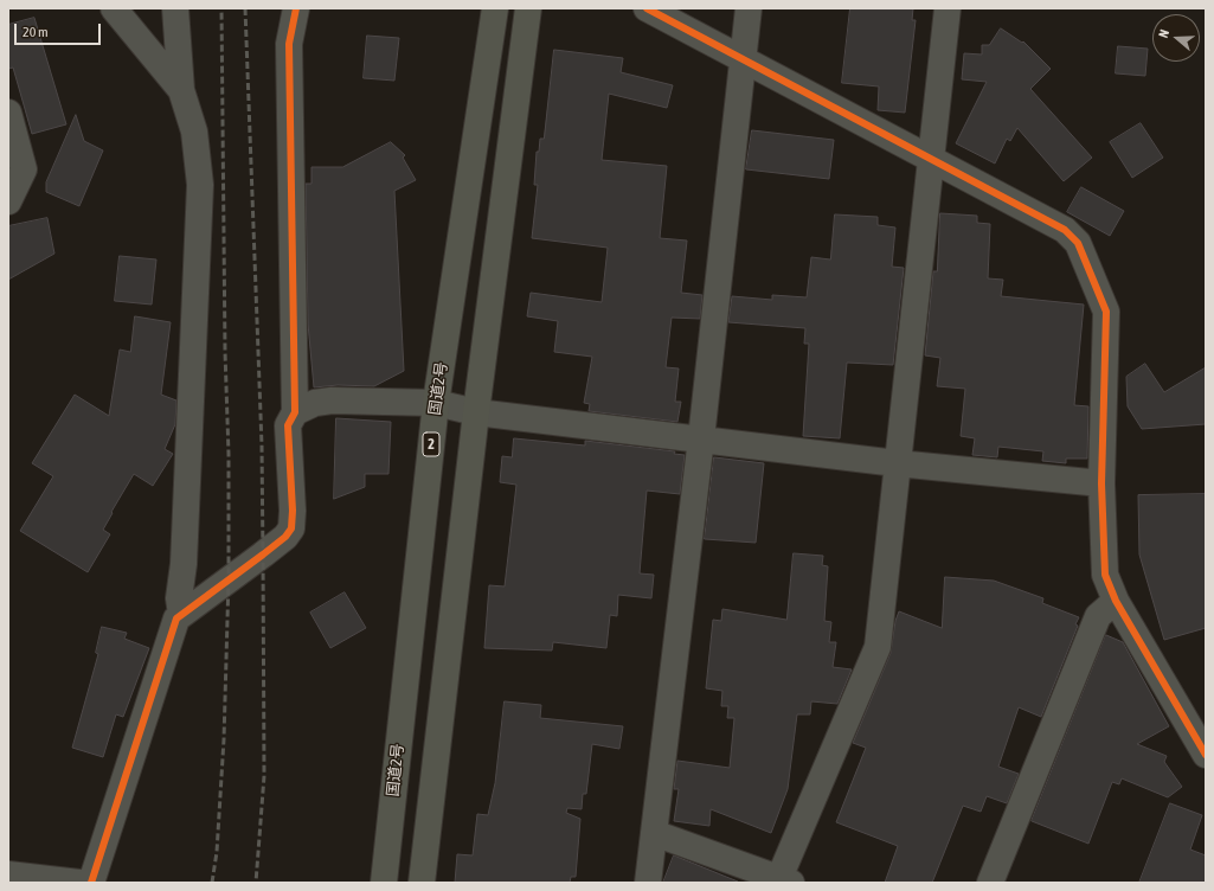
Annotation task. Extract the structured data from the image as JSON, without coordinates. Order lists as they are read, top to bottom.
{
  "streets": {
    "highway": ["国道2号", "2"]
  },
  "scale_bar": "20 m",
  "north": "left"
}
